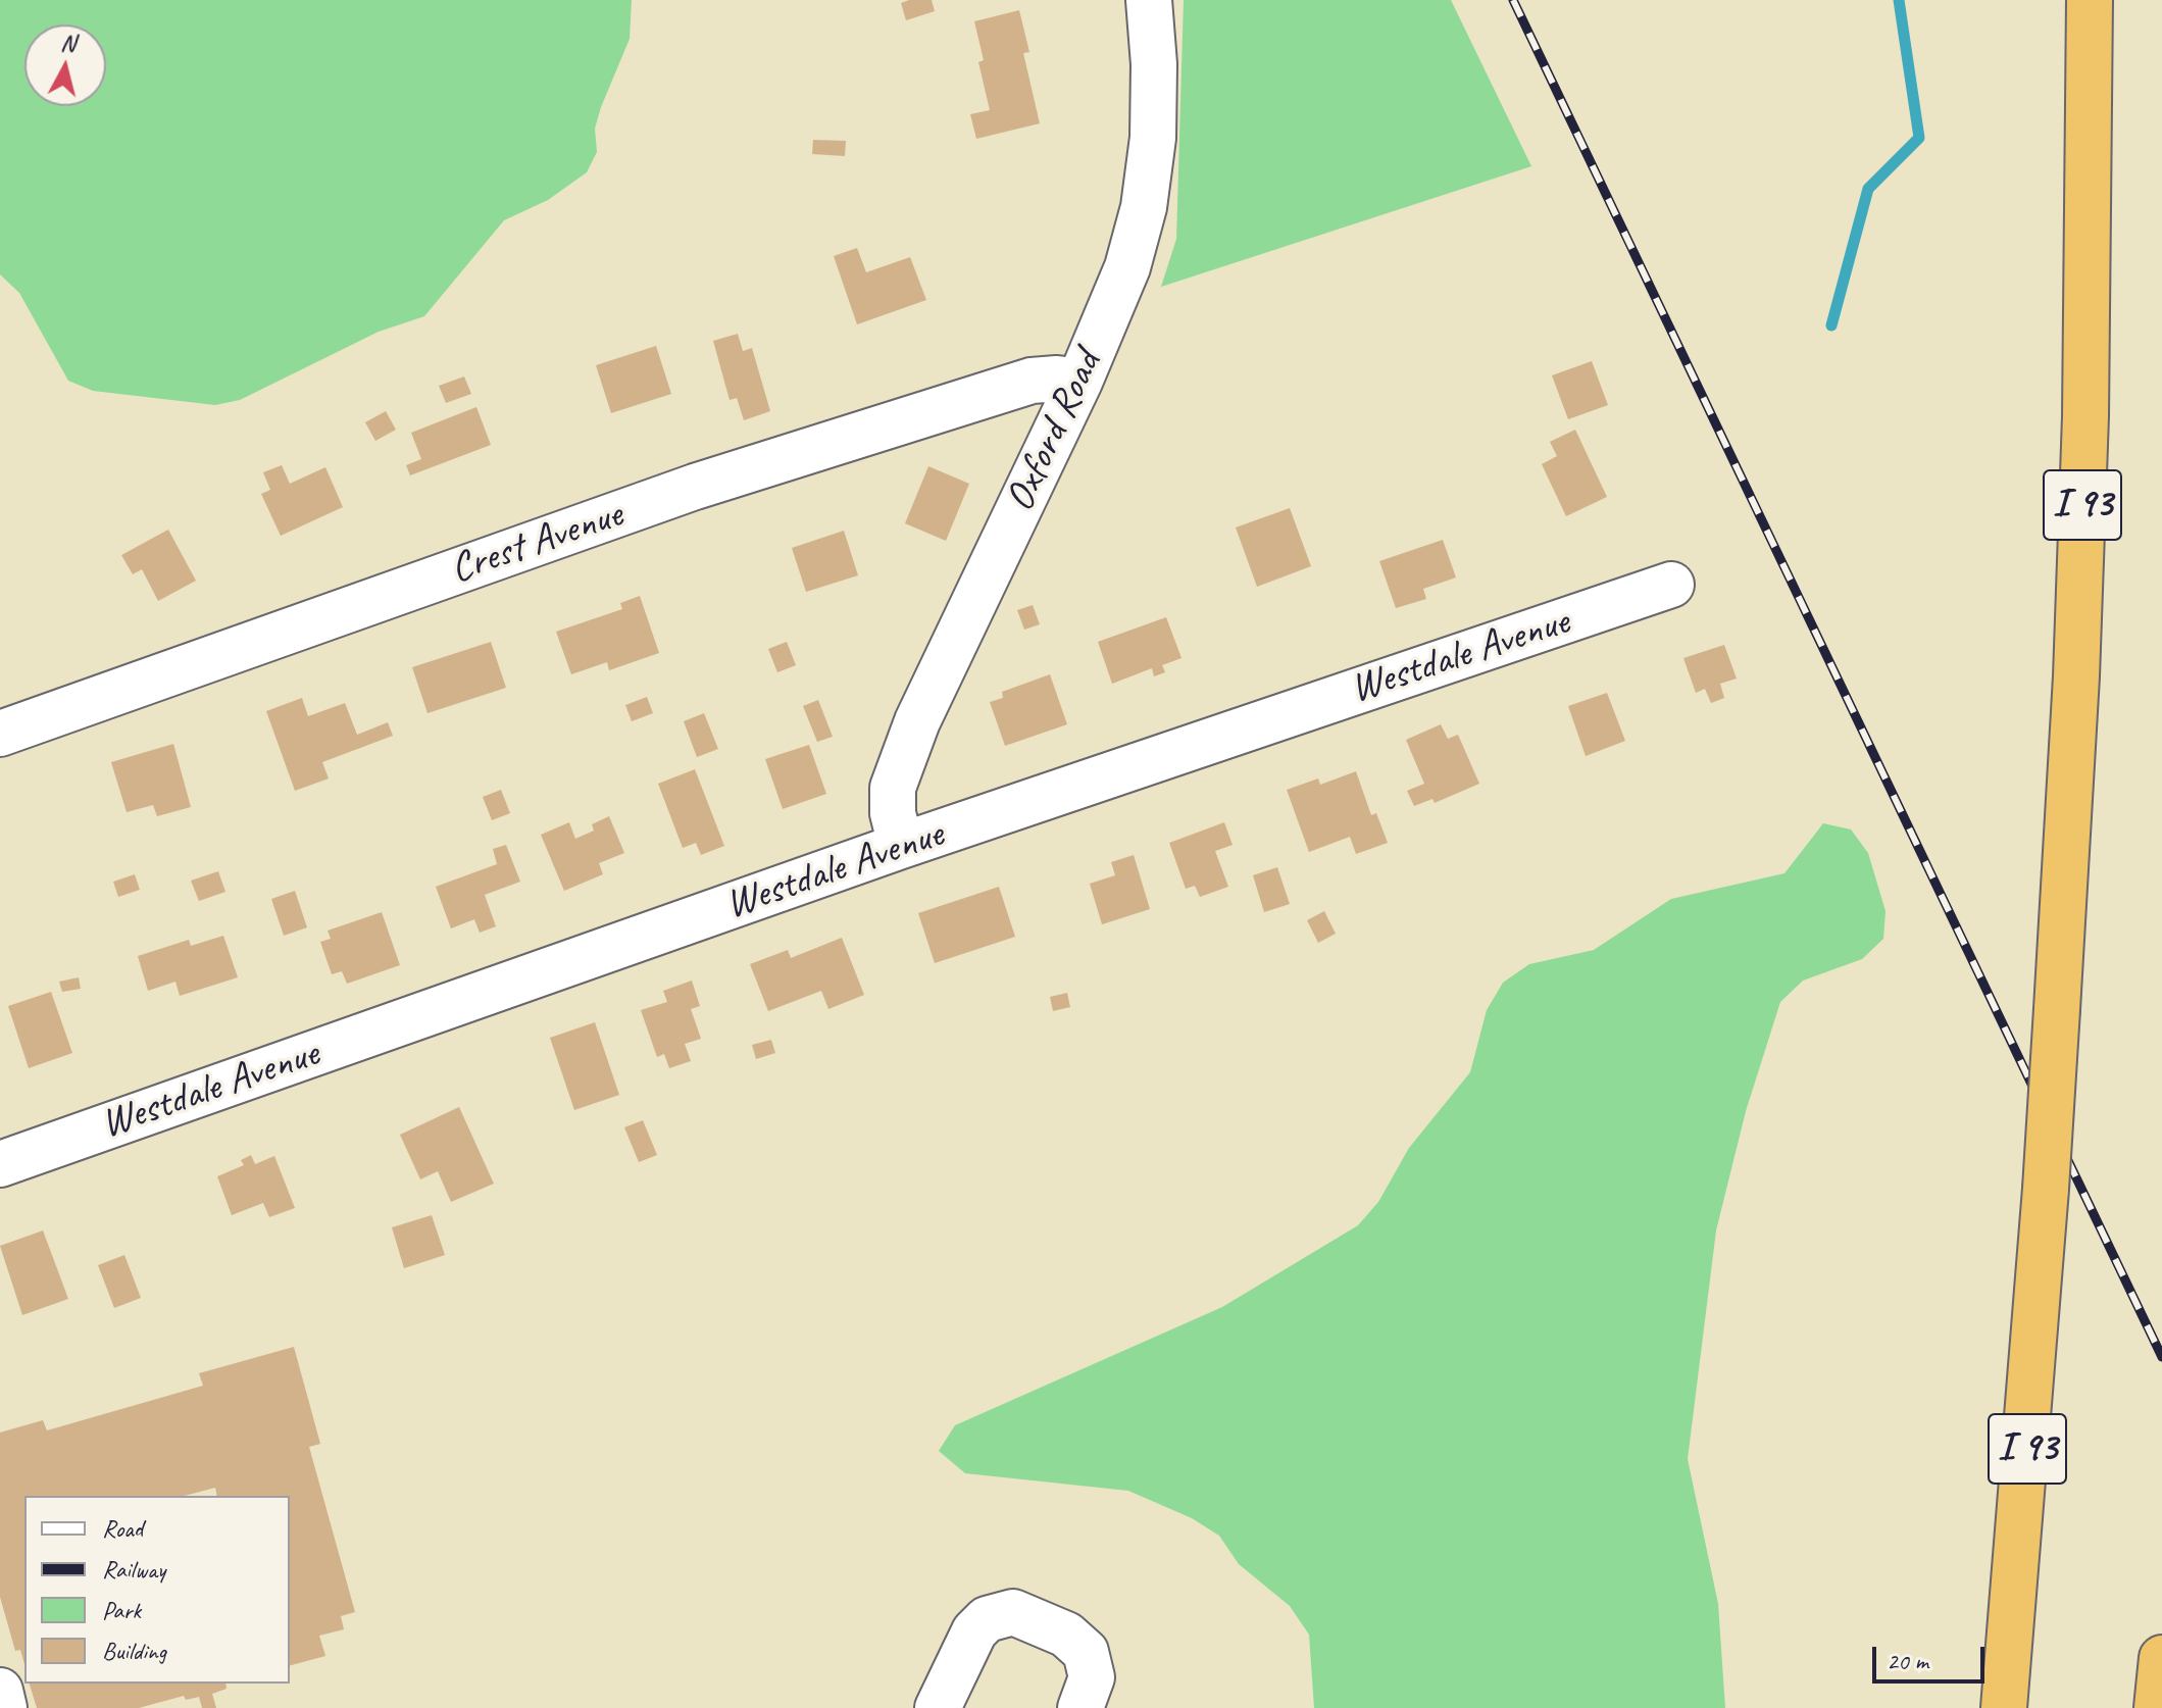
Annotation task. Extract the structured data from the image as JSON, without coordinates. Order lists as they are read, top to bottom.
{
  "streets": {
    "highway": ["I 93"],
    "street": ["Oxford Road", "Crest Avenue", "Westdale Avenue"]
  },
  "crossings": [
    ["Oxford Road", "Crest Avenue"],
    ["Oxford Road", "Westdale Avenue"]
  ],
  "legend": [
    "Road",
    "Railway",
    "Park",
    "Building"
  ],
  "scale_bar": "20 m",
  "north": "top"
}
